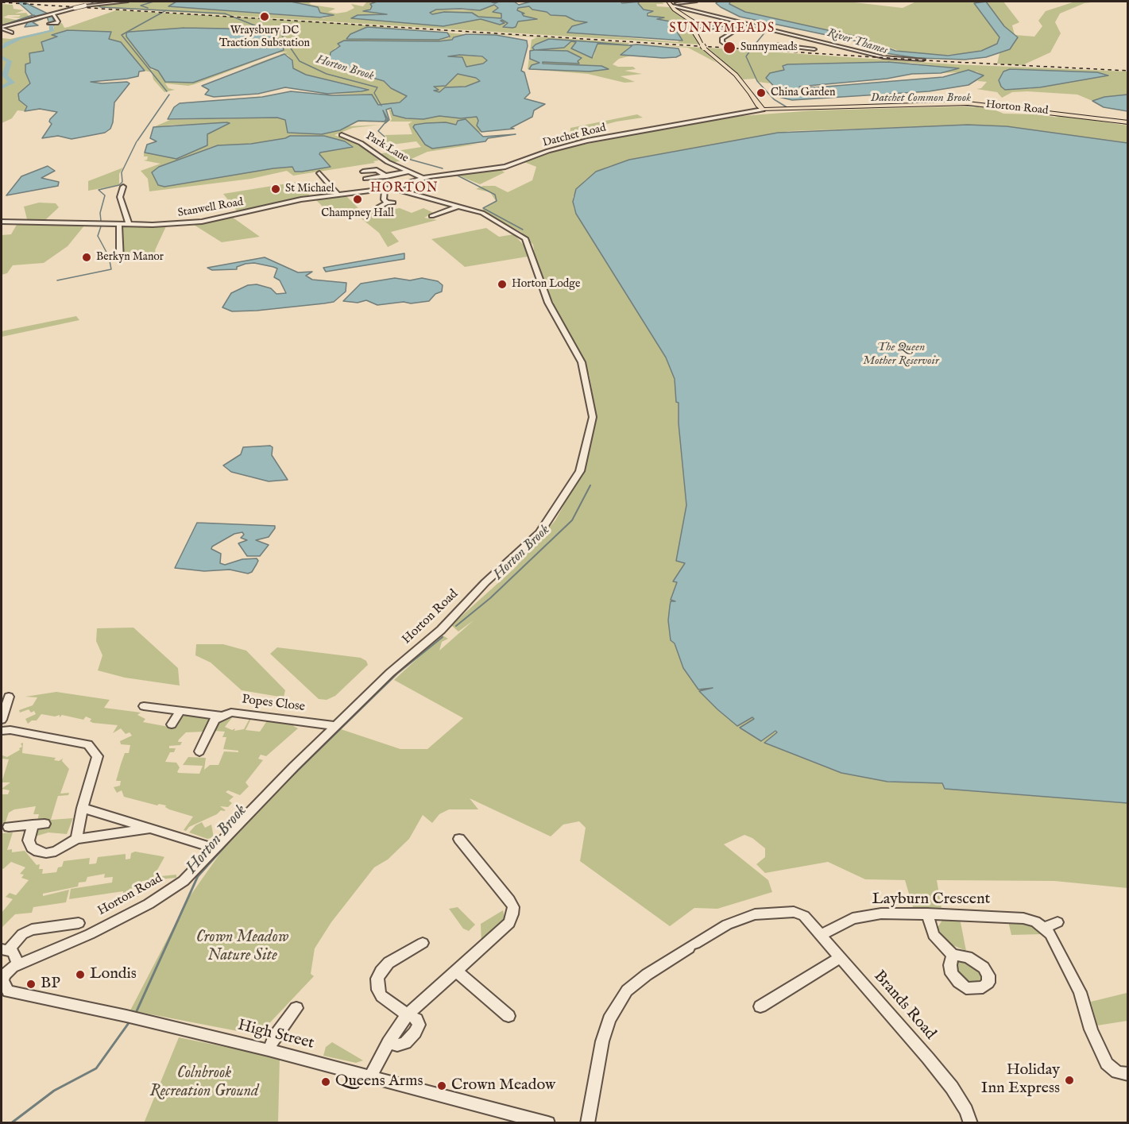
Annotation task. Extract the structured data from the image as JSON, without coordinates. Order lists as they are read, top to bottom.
{
  "streets": {
    "main road": ["Horton Road"],
    "street": [
      "Datchet Road",
      "Park Lane",
      "Stanwell Road",
      "Popes Close",
      "Layburn Crescent",
      "Brands Road",
      "High Street"
    ]
  },
  "crossings": [
    ["Horton Road", "Datchet Road"],
    ["Horton Road", "Stanwell Road"],
    ["Horton Road", "Popes Close"],
    ["Horton Road", "High Street"],
    ["Datchet Road", "Park Lane"],
    ["Layburn Crescent", "Brands Road"]
  ],
  "districts": ["SUNNYMEADS", "HORTON"],
  "water": [
    "River Thames",
    "Horton Brook",
    "Datchet Common Brook",
    "The Queen Mother Reservoir"
  ],
  "parks": ["Crown Meadow Nature Site", "Colnbrook Recreation Ground"],
  "places": [
    "Wraysbury DC Traction Substation",
    "Sunnymeads",
    "China Garden",
    "St Michael",
    "Champney Hall",
    "Berkyn Manor",
    "Horton Lodge",
    "Londis",
    "BP",
    "Holiday Inn Express",
    "Queens Arms",
    "Crown Meadow"
  ]
}
